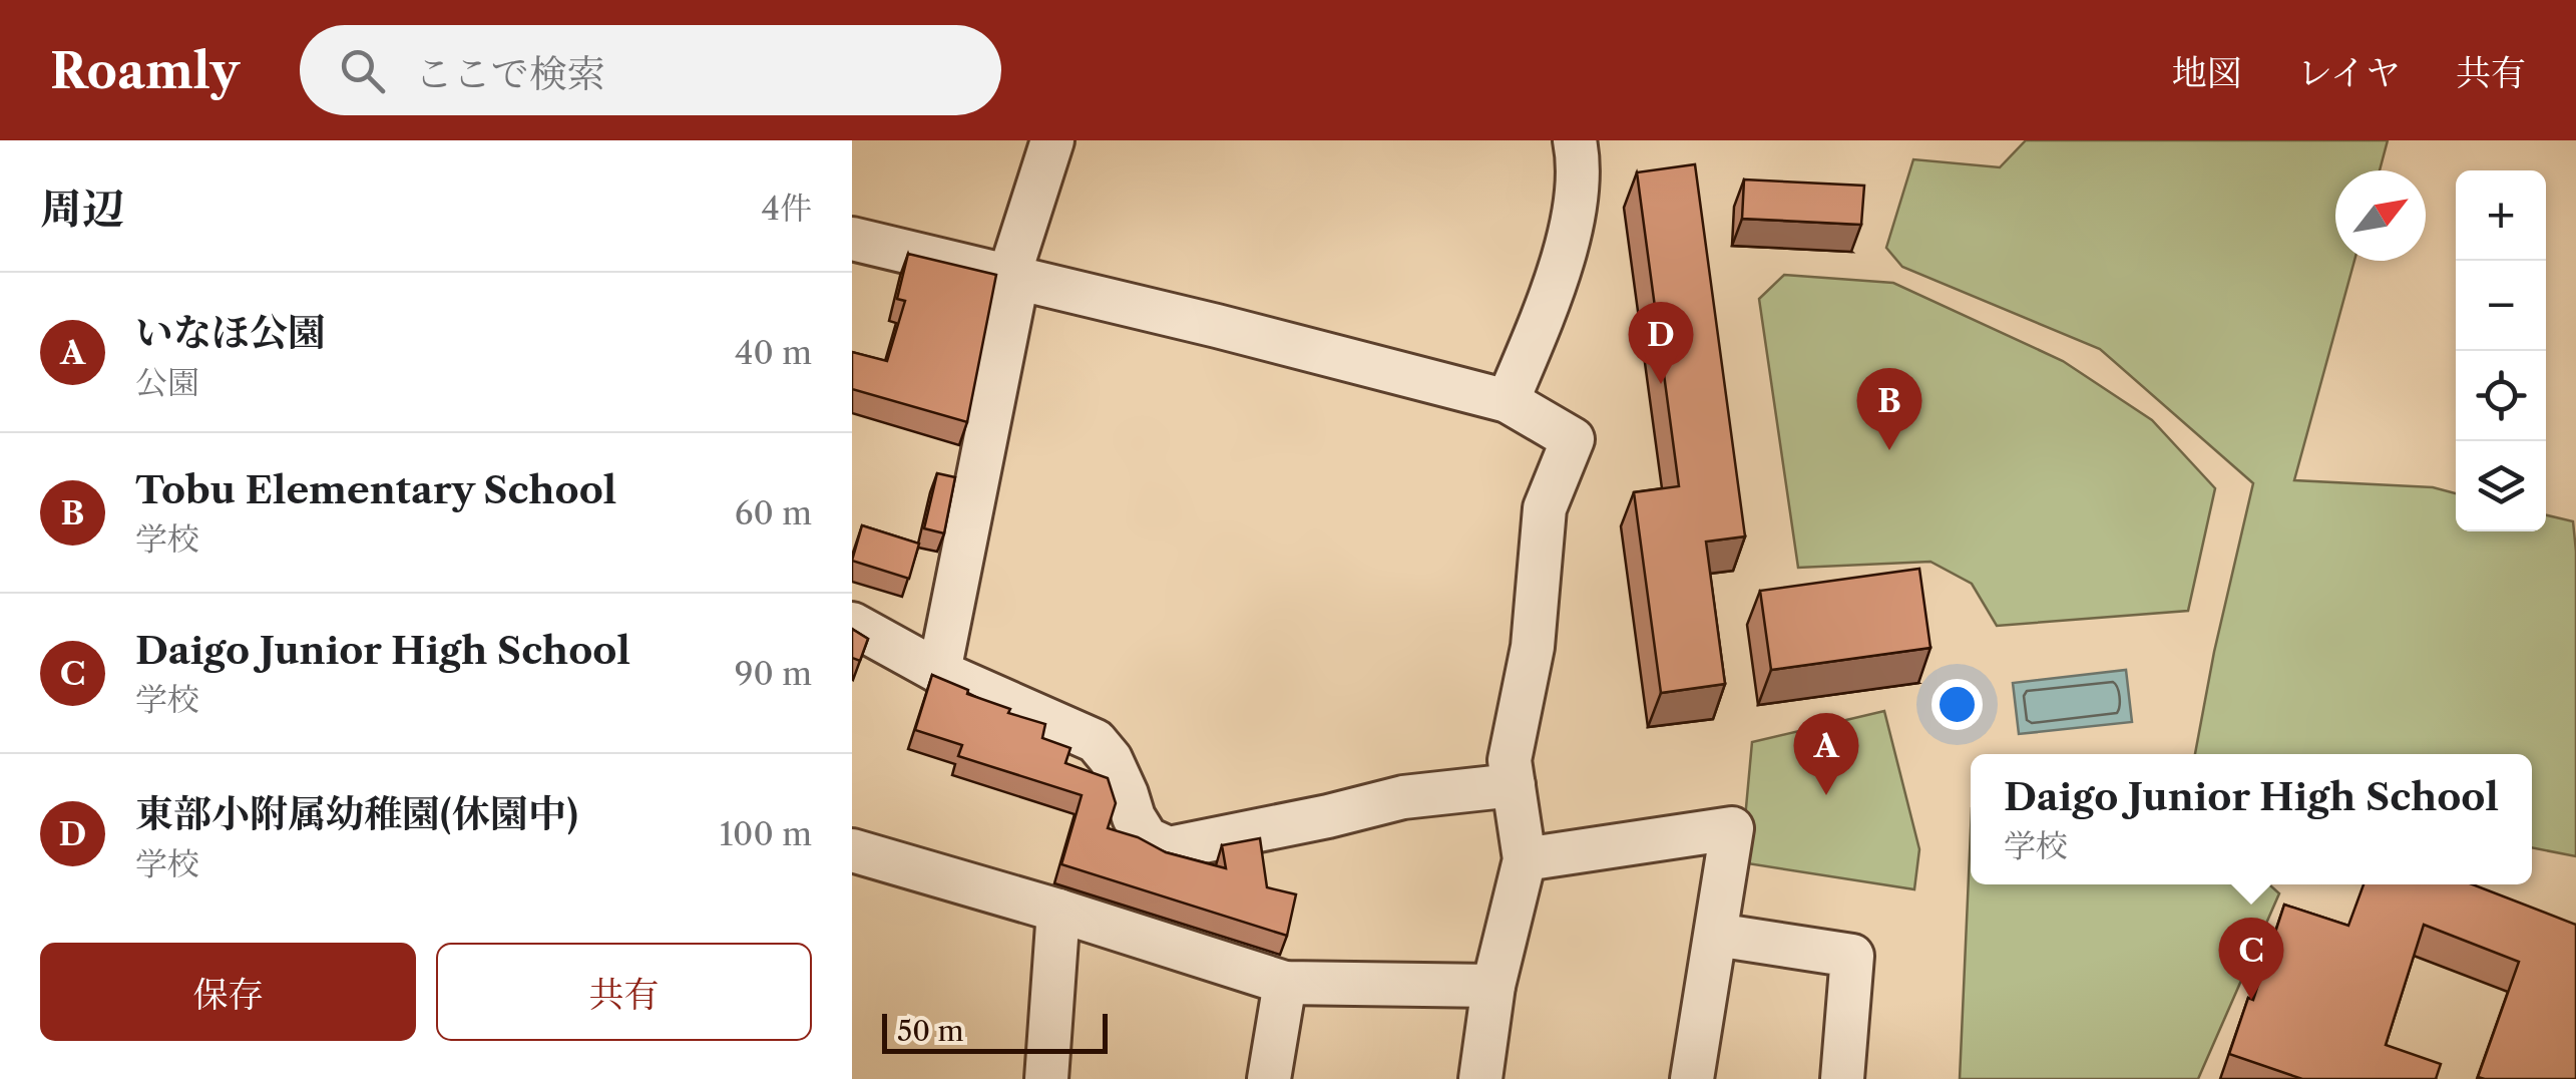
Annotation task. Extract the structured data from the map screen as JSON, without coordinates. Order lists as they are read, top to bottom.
{
  "scale_bar": "50 m",
  "north": "top right",
  "page": {
    "header": "Roamly",
    "search": "ここで検索",
    "nav": ["地図", "レイヤ", "共有"],
    "heading": ["周辺", "4件"],
    "map_buttons": ["+", "−"],
    "list": [
      {
        "mark": "A",
        "name": "いなほ公園",
        "note": "公園",
        "value": "40 m"
      },
      {
        "mark": "B",
        "name": "Tobu Elementary School",
        "note": "学校",
        "value": "60 m"
      },
      {
        "mark": "C",
        "name": "Daigo Junior High School",
        "note": "学校",
        "value": "90 m"
      },
      {
        "mark": "D",
        "name": "東部小附属幼稚園(休園中)",
        "note": "学校",
        "value": "100 m"
      }
    ],
    "pins": [
      "D",
      "B",
      "A",
      "C"
    ],
    "popup": ["Daigo Junior High School", "学校"],
    "buttons": ["保存", "共有"],
    "scale": "50 m"
  }
}
